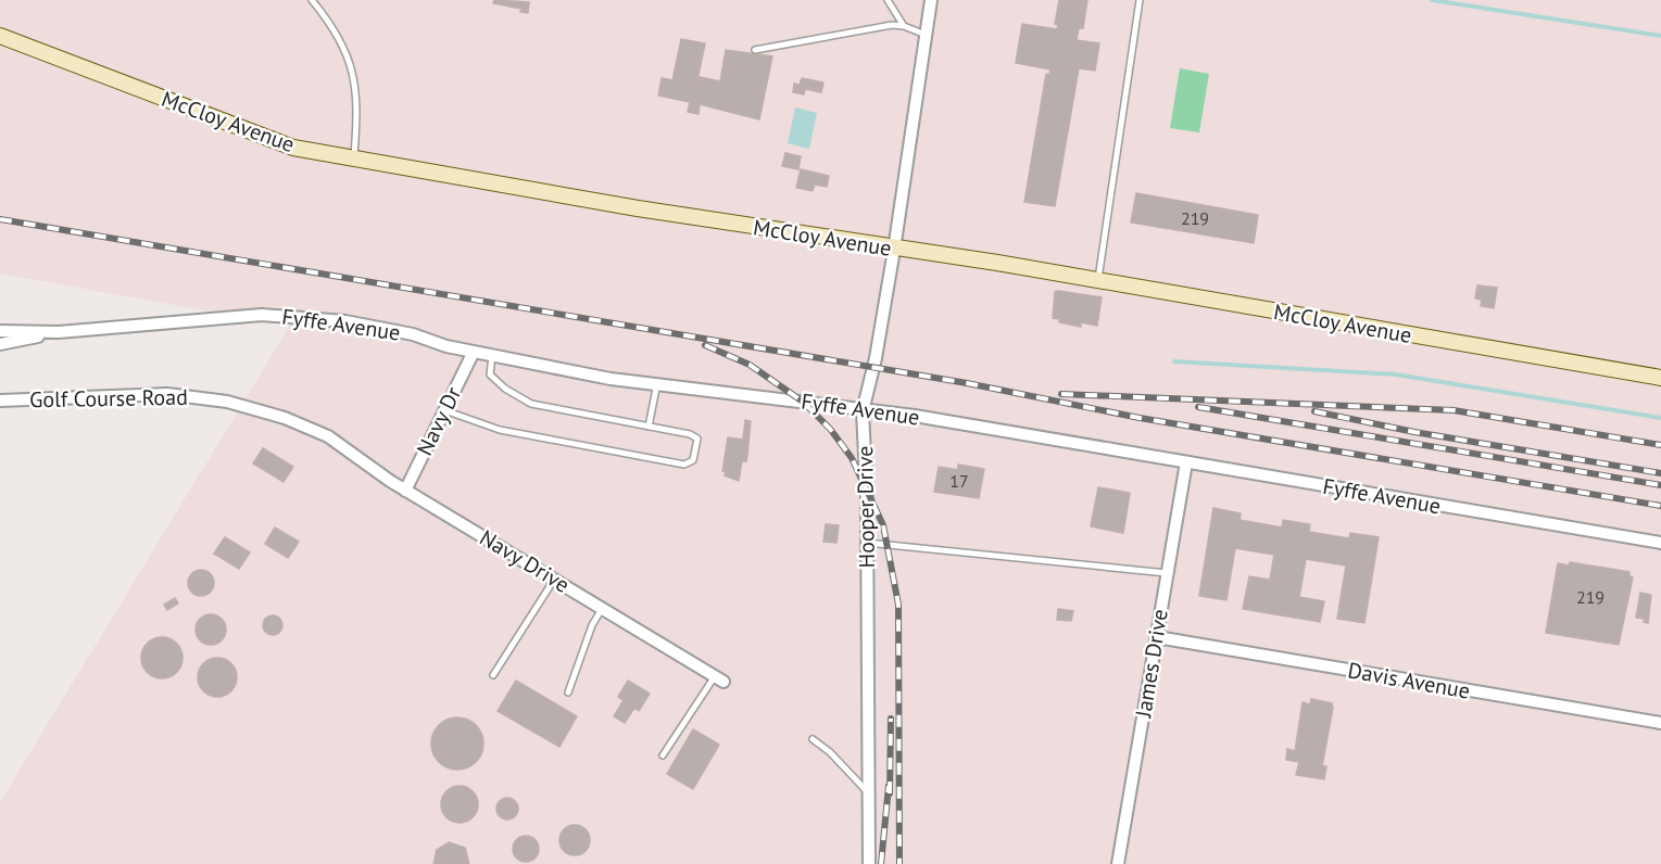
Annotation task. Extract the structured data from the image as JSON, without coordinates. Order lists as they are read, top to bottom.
{
  "streets": {
    "street": [
      "McCloy Avenue",
      "Fyffe Avenue",
      "Golf Course Road",
      "Navy Dr",
      "Hooper Drive",
      "Navy Drive",
      "James Drive",
      "Davis Avenue"
    ]
  },
  "crossings": [
    ["McCloy Avenue", "Hooper Drive"],
    ["Fyffe Avenue", "Navy Dr"],
    ["Fyffe Avenue", "Hooper Drive"],
    ["Fyffe Avenue", "James Drive"],
    ["Golf Course Road", "Navy Drive"],
    ["Navy Dr", "Navy Drive"],
    ["James Drive", "Davis Avenue"]
  ],
  "house_numbers": ["219", "17", "219"]
}
